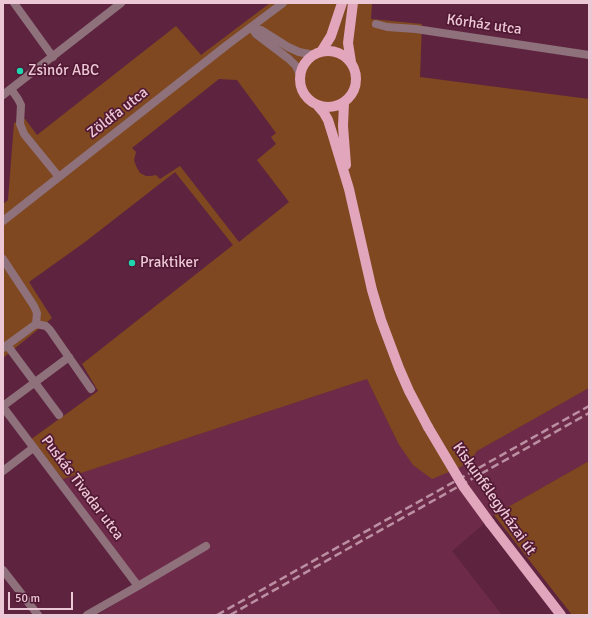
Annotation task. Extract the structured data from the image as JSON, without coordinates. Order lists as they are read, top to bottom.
{
  "streets": {
    "main road": ["Kiskunfélegyházai út"],
    "street": ["Kórház utca", "Zöldfa utca", "Puskás Tivadar utca"]
  },
  "places": ["Zsinór ABC", "Praktiker"],
  "scale_bar": "50 m"
}
